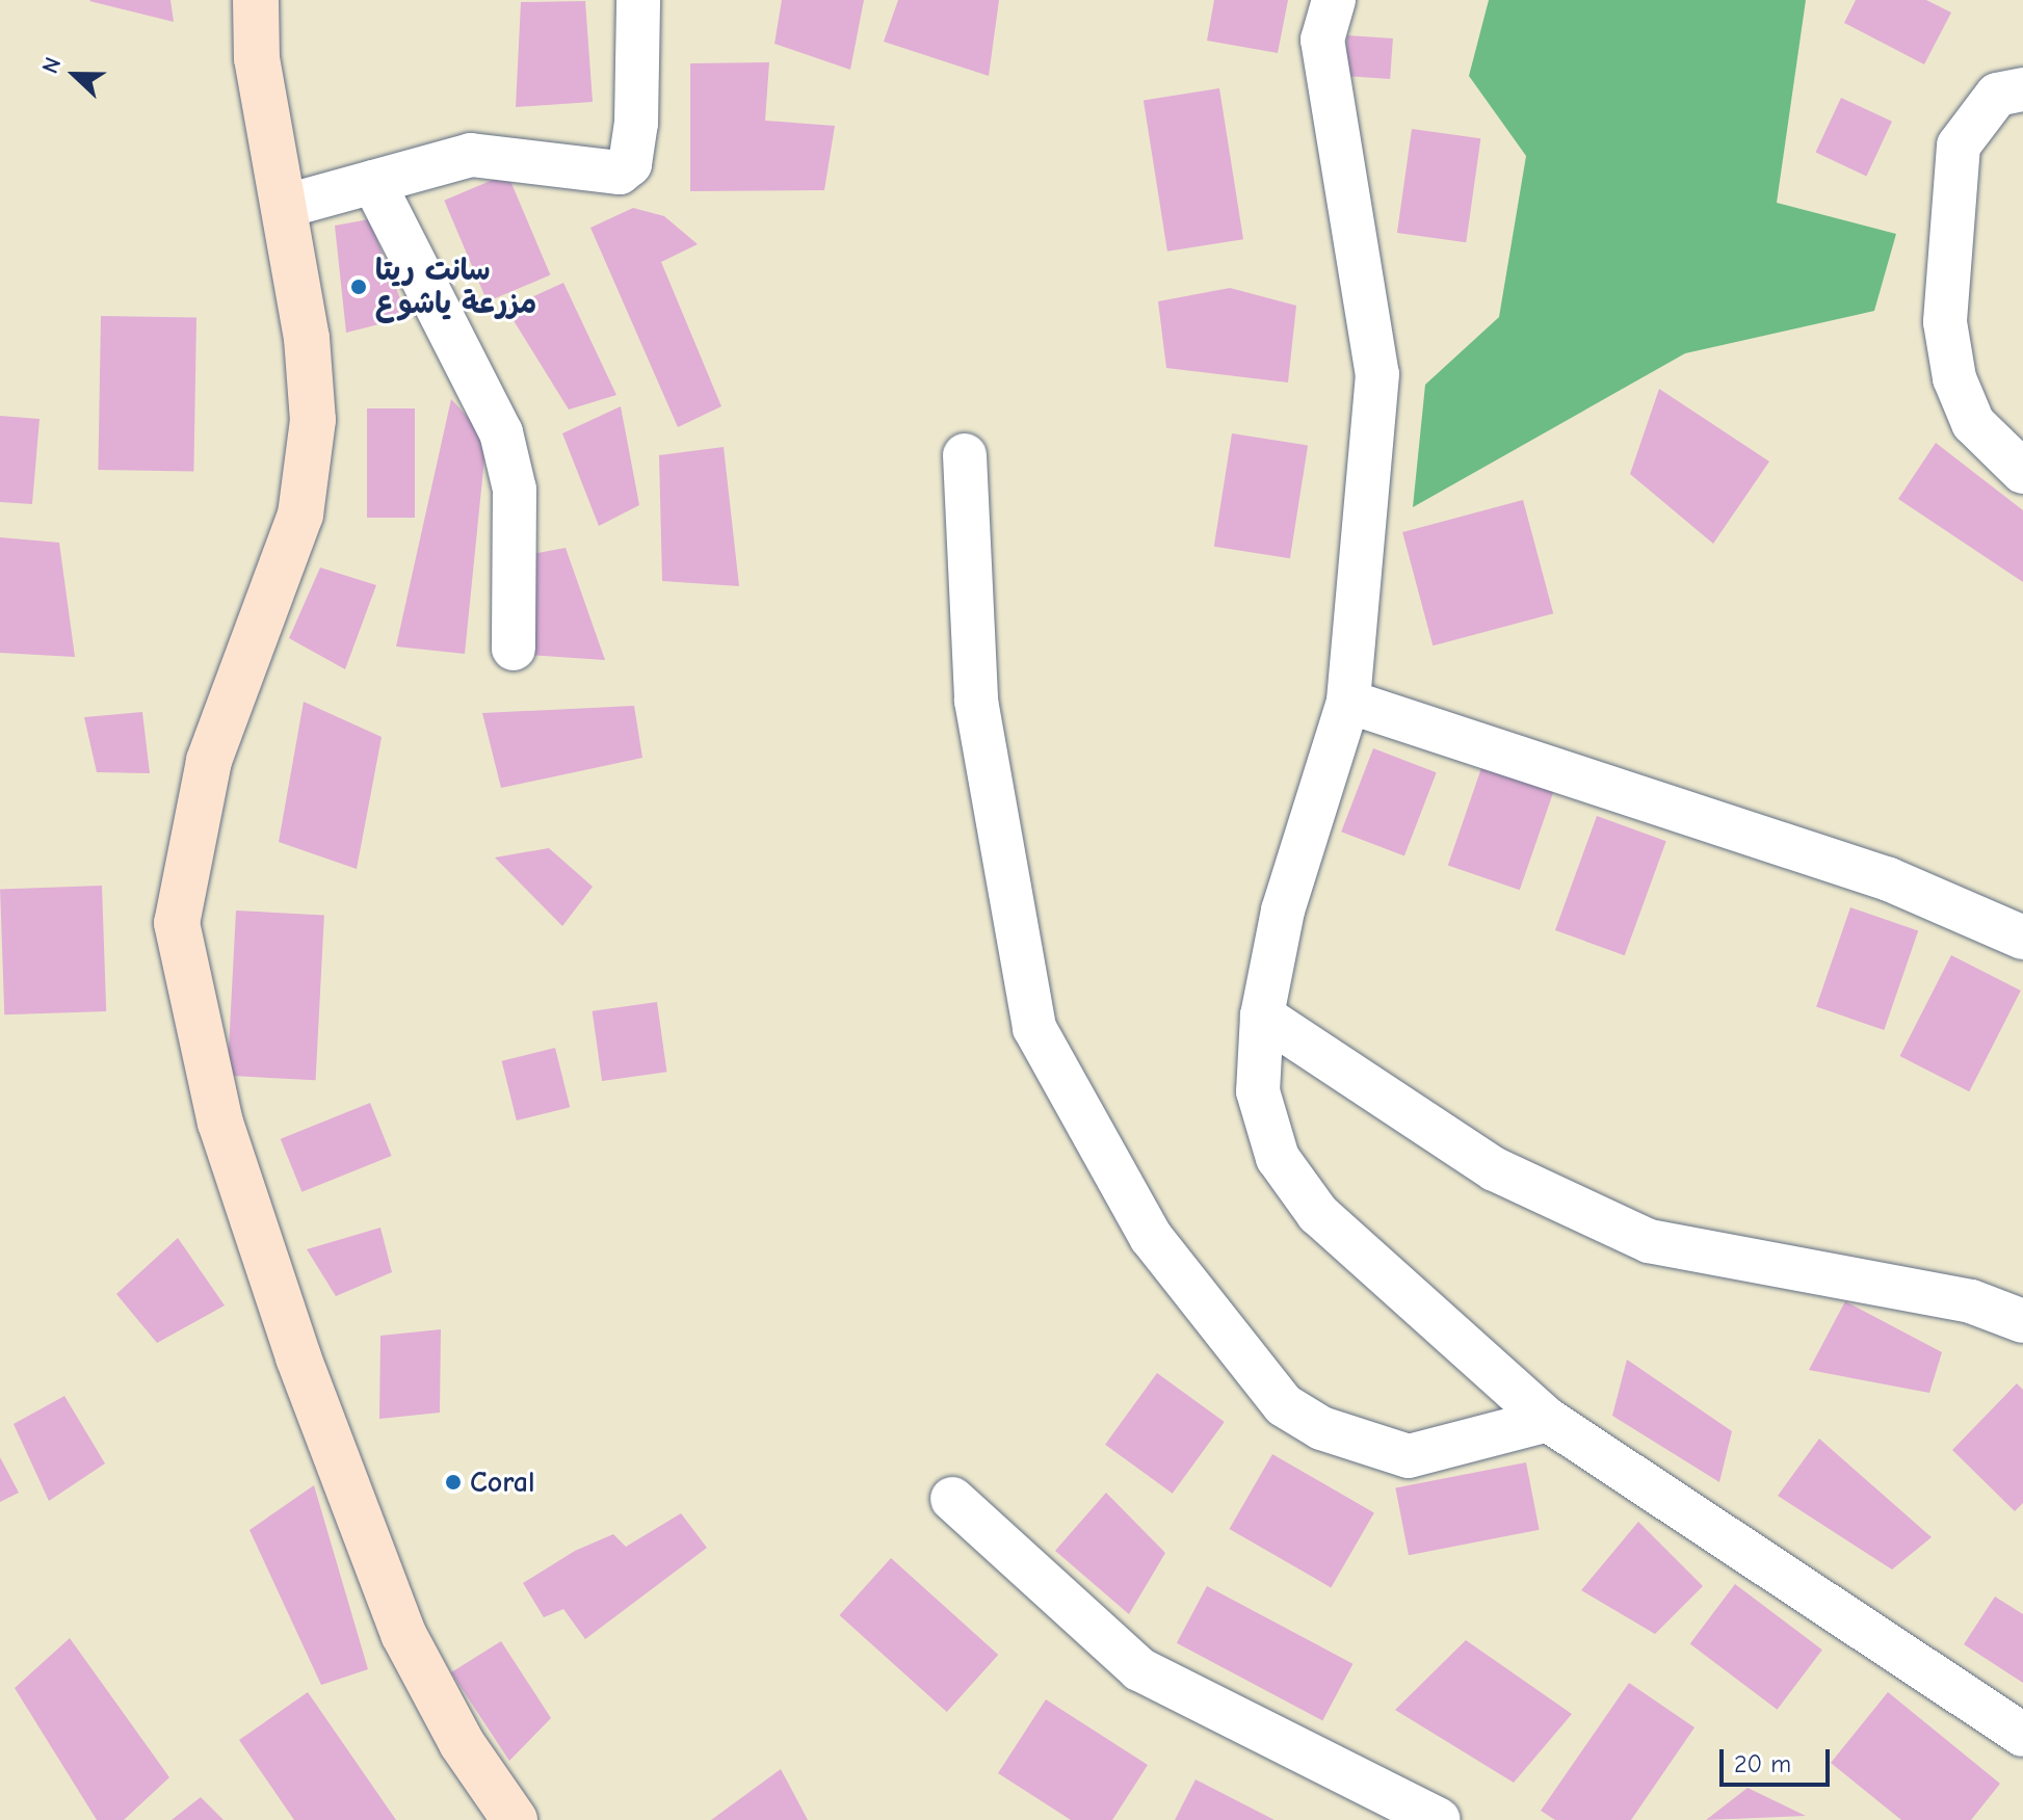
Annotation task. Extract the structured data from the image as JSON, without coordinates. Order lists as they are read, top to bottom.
{
  "places": ["سانت ريتا مزرعة ياشوع", "Coral"],
  "scale_bar": "20 m",
  "north": "left"
}
